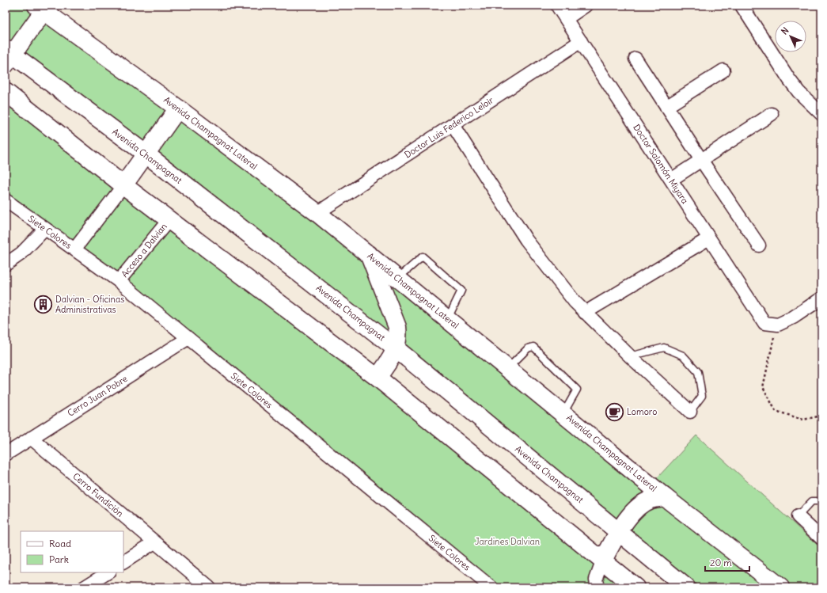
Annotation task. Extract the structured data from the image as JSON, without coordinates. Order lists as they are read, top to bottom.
{
  "streets": {
    "main road": ["Avenida Champagnat Lateral", "Avenida Champagnat"],
    "street": [
      "Doctor Luis Federico Leloir",
      "Doctor Salomón Miyara",
      "Siete Colores",
      "Acceso a Dalvian",
      "Cerro Juan Pobre",
      "Cerro Fundición"
    ]
  },
  "crossings": [
    ["Doctor Luis Federico Leloir", "Avenida Champagnat Lateral"],
    ["Doctor Luis Federico Leloir", "Doctor Salomón Miyara"],
    ["Siete Colores", "Acceso a Dalvian"],
    ["Siete Colores", "Cerro Juan Pobre"],
    ["Cerro Juan Pobre", "Cerro Fundición"]
  ],
  "parks": ["Jardines Dalvian"],
  "places": {
    "building": ["Dalvian - Oficinas Administrativas"],
    "cafe": ["Lomoro"]
  },
  "legend": ["Road", "Park"],
  "scale_bar": "20 m",
  "north": "top left"
}
